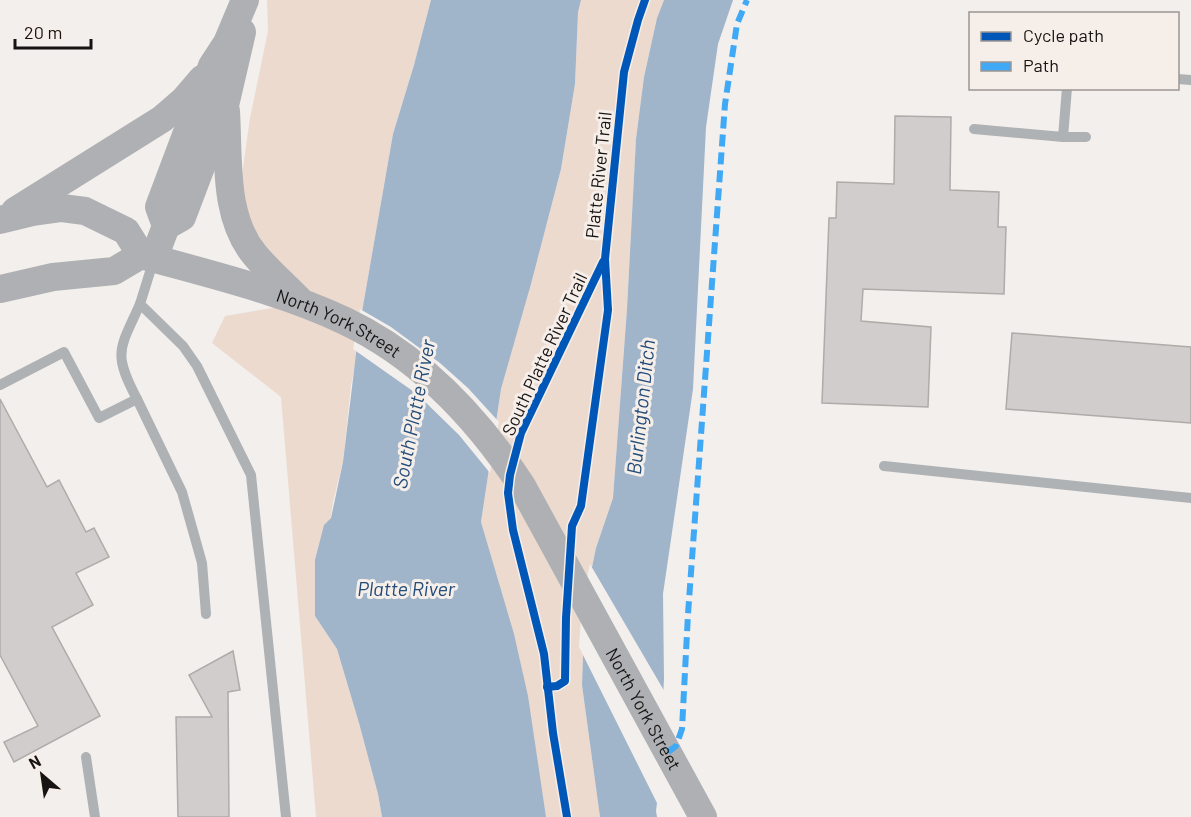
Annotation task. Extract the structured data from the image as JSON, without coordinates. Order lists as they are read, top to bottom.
{
  "streets": {
    "main road": ["North York Street"],
    "cycle path": ["Platte River Trail", "South Platte River Trail"]
  },
  "water": ["Burlington Ditch", "South Platte River", "Platte River"],
  "legend": ["Cycle path", "Path"],
  "scale_bar": "20 m",
  "north": "top left"
}
